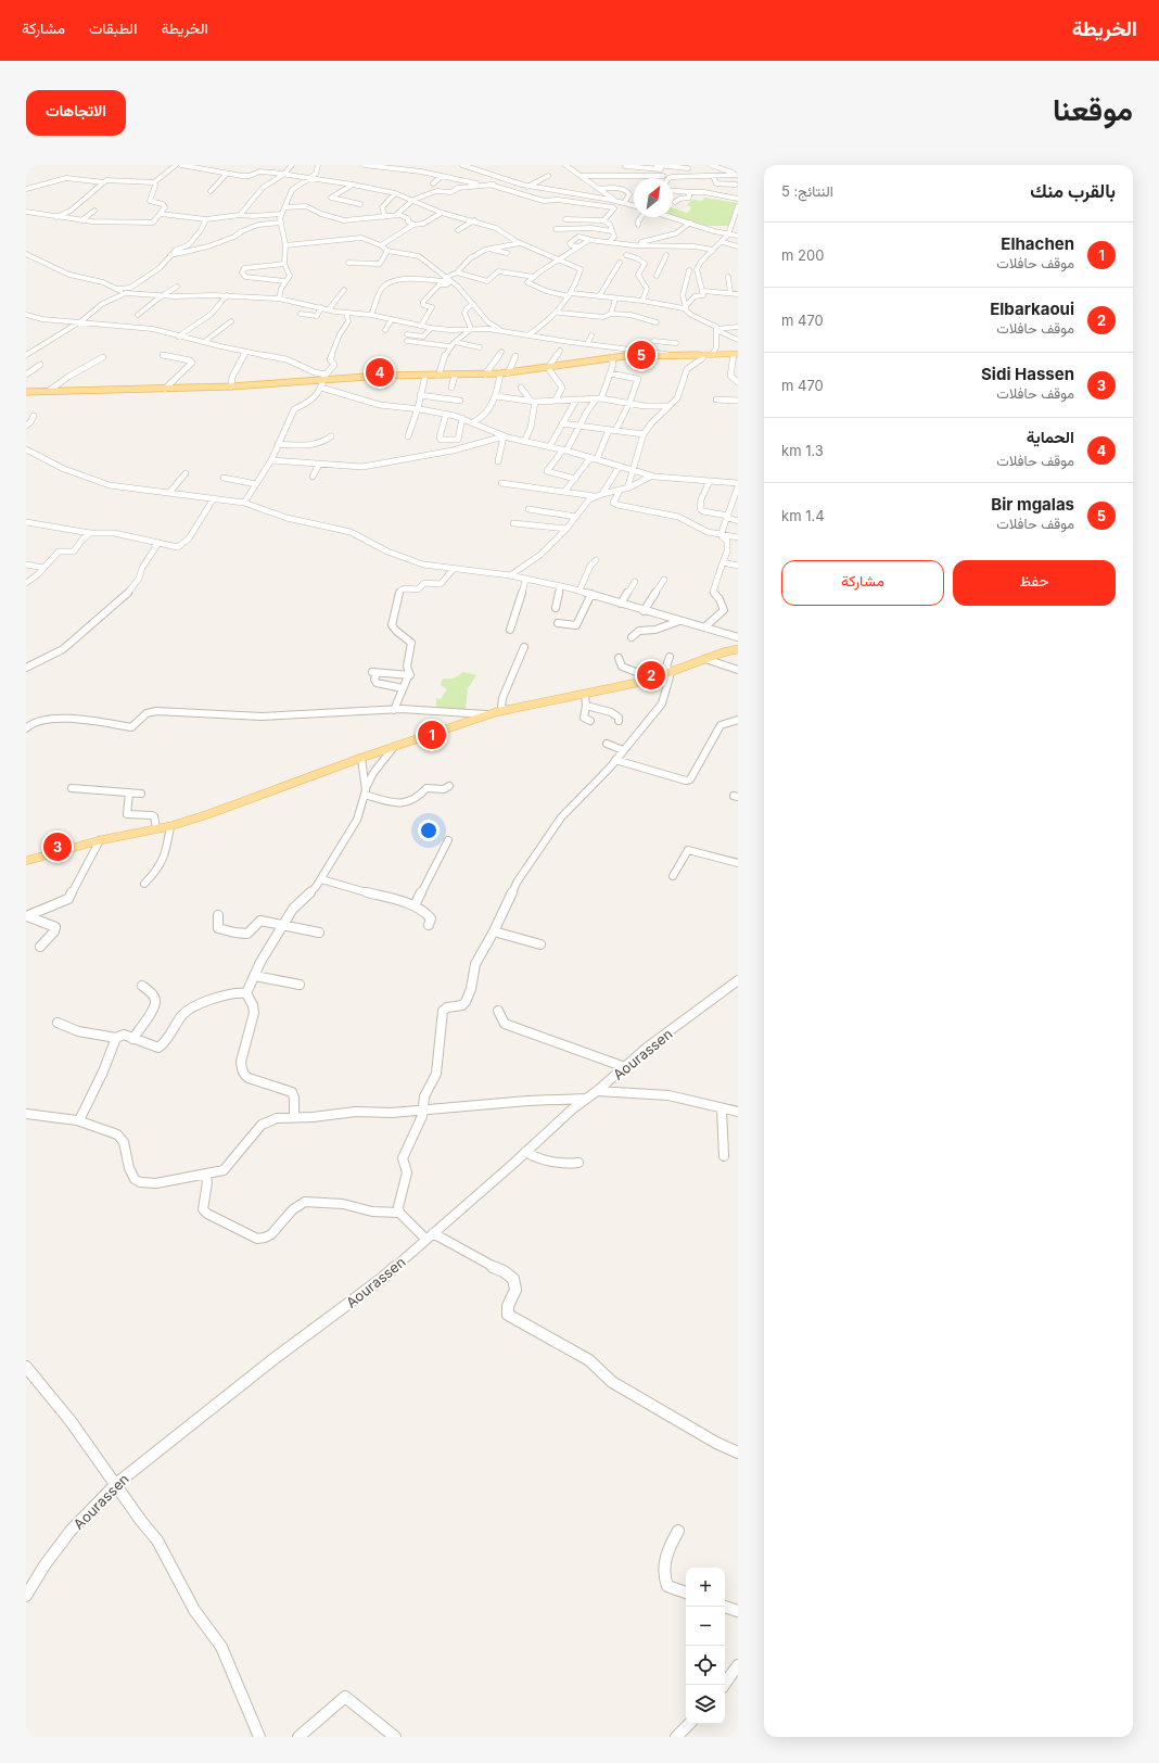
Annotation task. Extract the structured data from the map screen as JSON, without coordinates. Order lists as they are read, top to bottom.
{
  "streets": {
    "street": ["Aourassen"]
  },
  "north": "top right",
  "page": {
    "header": "الخريطة",
    "nav": ["الخريطة", "الطبقات", "مشاركة"],
    "title": "موقعنا",
    "buttons": [
      "الاتجاهات",
      ["حفظ", "مشاركة"]
    ],
    "heading": ["بالقرب منك", "النتائج: 5"],
    "list": [
      {
        "mark": "1",
        "name": "Elhachen",
        "note": "موقف حافلات",
        "value": "200 m"
      },
      {
        "mark": "2",
        "name": "Elbarkaoui",
        "note": "موقف حافلات",
        "value": "470 m"
      },
      {
        "mark": "3",
        "name": "Sidi Hassen",
        "note": "موقف حافلات",
        "value": "470 m"
      },
      {
        "mark": "4",
        "name": "الحماية",
        "note": "موقف حافلات",
        "value": "1.3 km"
      },
      {
        "mark": "5",
        "name": "Bir mgalas",
        "note": "موقف حافلات",
        "value": "1.4 km"
      }
    ],
    "pins": [
      "5",
      "4",
      "2",
      "1",
      "3"
    ],
    "map_buttons": ["+", "−"]
  }
}
